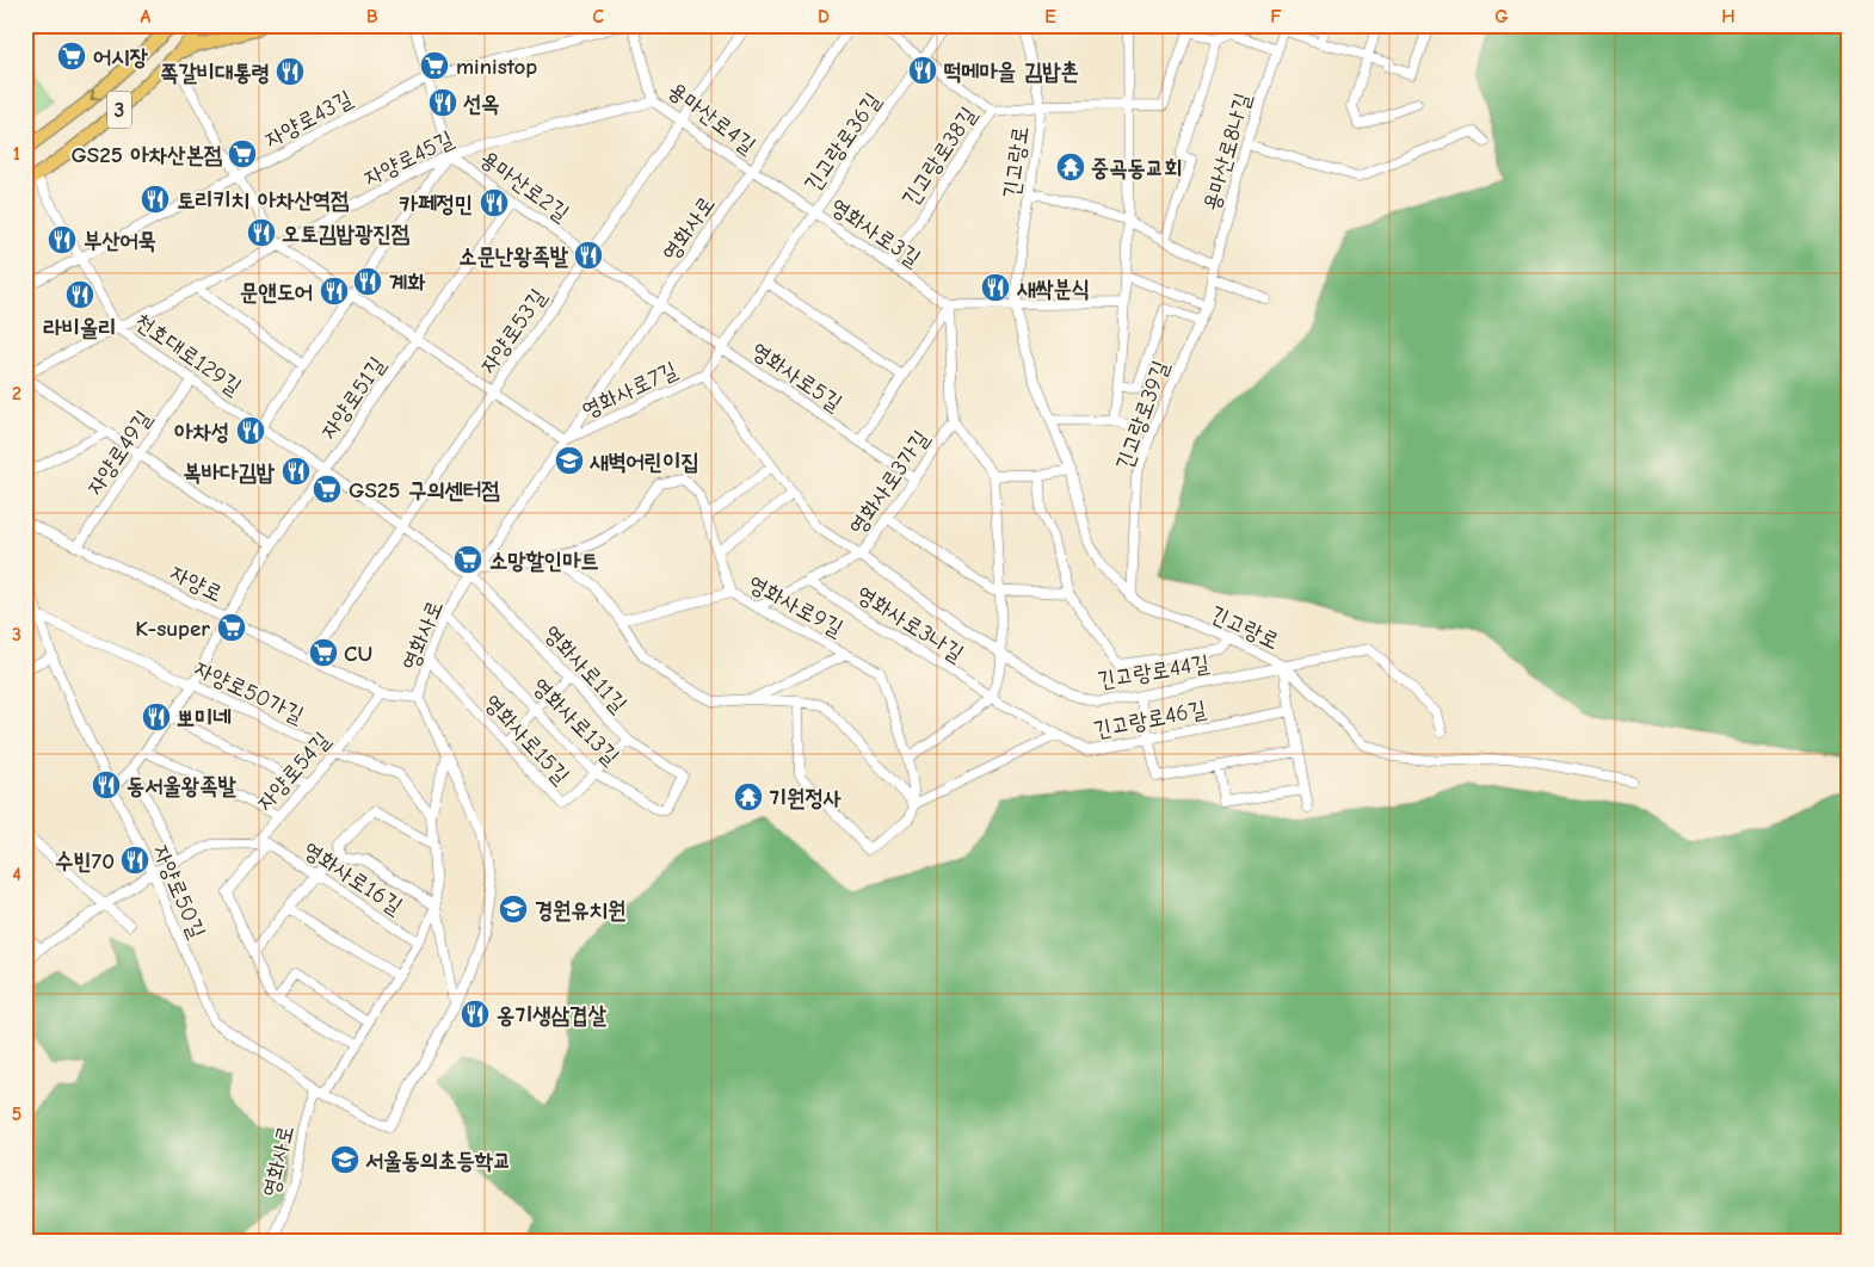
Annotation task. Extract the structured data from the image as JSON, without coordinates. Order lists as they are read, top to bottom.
{
  "streets": {
    "main road": ["3"],
    "street": [
      "용마산로4길",
      "자양로43길",
      "긴고랑로36길",
      "용마산로8나길",
      "긴고랑로38길",
      "자양로45길",
      "긴고랑로",
      "용마산로2길",
      "영화사로",
      "영화사로3길",
      "자양로53길",
      "천호대로129길",
      "영화사로5길",
      "영화사로7길",
      "자양로51길",
      "긴고랑로39길",
      "자양로49길",
      "영화사로3가길",
      "자양로",
      "영화사로9길",
      "영화사로3나길",
      "영화사로11길",
      "긴고랑로44길",
      "자양로50가길",
      "긴고랑로46길",
      "영화사로13길",
      "영화사로15길",
      "자양로54길",
      "영화사로16길",
      "자양로50길"
    ]
  },
  "crossings": [
    ["3", "천호대로129길"],
    ["용마산로4길", "자양로45길"],
    ["용마산로4길", "영화사로"],
    ["용마산로4길", "영화사로3길"],
    ["용마산로4길", "자양로53길"],
    ["자양로43길", "용마산로2길"],
    ["자양로43길", "천호대로129길"],
    ["긴고랑로36길", "영화사로3길"],
    ["긴고랑로36길", "영화사로5길"],
    ["긴고랑로36길", "영화사로7길"],
    ["용마산로8나길", "긴고랑로39길"],
    ["긴고랑로38길", "긴고랑로"],
    ["긴고랑로38길", "영화사로3길"],
    ["자양로45길", "용마산로2길"],
    ["자양로45길", "천호대로129길"],
    ["자양로45길", "자양로51길"],
    ["자양로45길", "자양로49길"],
    ["긴고랑로", "긴고랑로39길"],
    ["긴고랑로", "긴고랑로44길"],
    ["용마산로2길", "영화사로"],
    ["용마산로2길", "자양로53길"],
    ["용마산로2길", "영화사로5길"],
    ["용마산로2길", "자양로51길"],
    ["영화사로", "영화사로3길"],
    ["영화사로", "천호대로129길"],
    ["영화사로", "영화사로5길"],
    ["영화사로", "영화사로7길"],
    ["영화사로", "자양로"],
    ["영화사로", "영화사로9길"],
    ["영화사로", "영화사로11길"],
    ["영화사로", "영화사로13길"],
    ["영화사로", "영화사로15길"],
    ["영화사로", "영화사로16길"],
    ["영화사로", "자양로50길"],
    ["자양로53길", "천호대로129길"],
    ["자양로53길", "자양로"],
    ["천호대로129길", "자양로51길"],
    ["천호대로129길", "자양로49길"],
    ["천호대로129길", "영화사로9길"],
    ["천호대로129길", "영화사로11길"],
    ["영화사로5길", "영화사로3가길"],
    ["영화사로7길", "영화사로3가길"],
    ["영화사로7길", "긴고랑로44길"],
    ["자양로51길", "자양로"],
    ["자양로51길", "자양로50가길"],
    ["자양로51길", "자양로50길"],
    ["자양로49길", "자양로"],
    ["영화사로3가길", "영화사로9길"],
    ["영화사로3가길", "영화사로3나길"],
    ["자양로", "자양로54길"],
    ["영화사로9길", "영화사로11길"],
    ["영화사로3나길", "긴고랑로46길"],
    ["영화사로11길", "영화사로13길"],
    ["영화사로11길", "영화사로15길"],
    ["자양로50가길", "자양로54길"],
    ["자양로50가길", "영화사로16길"],
    ["자양로50가길", "자양로50길"],
    ["영화사로13길", "영화사로15길"],
    ["자양로54길", "영화사로16길"],
    ["자양로54길", "자양로50길"],
    ["영화사로16길", "자양로50길"]
  ],
  "places": {
    "supermarket": [
      "어시장",
      "ministop",
      "GS25 아차산본점",
      "GS25 구의센터점",
      "소망할인마트",
      "K-super",
      "CU"
    ],
    "restaurant": [
      "떡메마을 김밥촌",
      "쪽갈비대통령",
      "선옥",
      "토리키치 아차산역점",
      "카페정민",
      "오토김밥광진점",
      "부산어묵",
      "소문난왕족발",
      "계화",
      "새싹분식",
      "문앤도어",
      "라비올리",
      "아차성",
      "복바다김밥",
      "뽀미네",
      "동서울왕족발",
      "수빈70",
      "옹기생삼겹살"
    ],
    "temple": ["중곡동교회", "기원정사"],
    "school or university": ["새벽어린이집", "경원유치원", "서울동의초등학교"]
  },
  "grid": {
    "columns": [
      "A",
      "B",
      "C",
      "D",
      "E",
      "F",
      "G",
      "H"
    ],
    "rows": [
      "1",
      "2",
      "3",
      "4",
      "5"
    ]
  }
}
